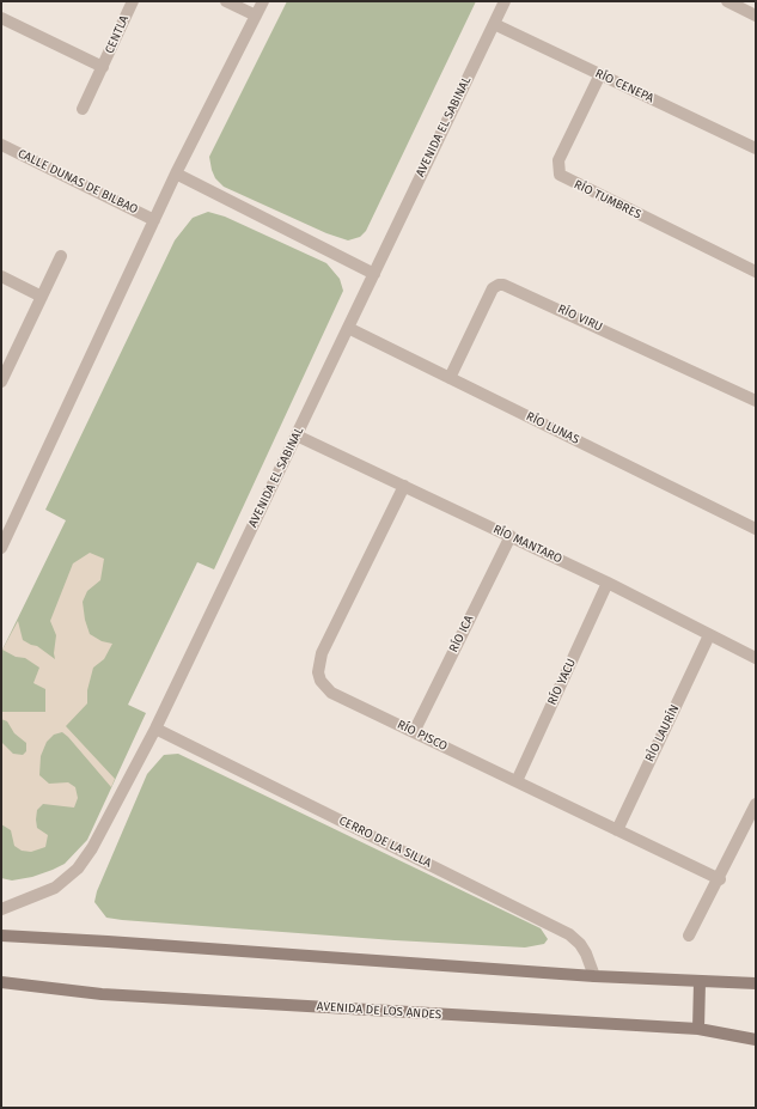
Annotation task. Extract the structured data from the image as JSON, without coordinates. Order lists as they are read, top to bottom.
{
  "streets": {
    "main road": ["AVENIDA DE LOS ANDES"],
    "street": [
      "CENTLA",
      "RÍO CENEPA",
      "AVENIDA EL SABINAL",
      "CALLE DUNAS DE BILBAO",
      "RÍO TUMBRES",
      "RÍO VIRU",
      "RÍO LUNAS",
      "RÍO MANTARO",
      "RÍO ICA",
      "RÍO YACU",
      "RÍO LAURÍN",
      "RÍO PISCO",
      "CERRO DE LA SILLA"
    ]
  },
  "crossings": [
    ["RÍO CENEPA", "AVENIDA EL SABINAL"],
    ["RÍO CENEPA", "RÍO TUMBRES"],
    ["AVENIDA EL SABINAL", "RÍO LUNAS"],
    ["AVENIDA EL SABINAL", "RÍO MANTARO"],
    ["AVENIDA EL SABINAL", "CERRO DE LA SILLA"],
    ["RÍO VIRU", "RÍO LUNAS"],
    ["RÍO MANTARO", "RÍO ICA"],
    ["RÍO MANTARO", "RÍO YACU"],
    ["RÍO MANTARO", "RÍO LAURÍN"],
    ["RÍO MANTARO", "RÍO PISCO"],
    ["RÍO ICA", "RÍO PISCO"],
    ["RÍO YACU", "RÍO PISCO"],
    ["RÍO LAURÍN", "RÍO PISCO"]
  ]
}
